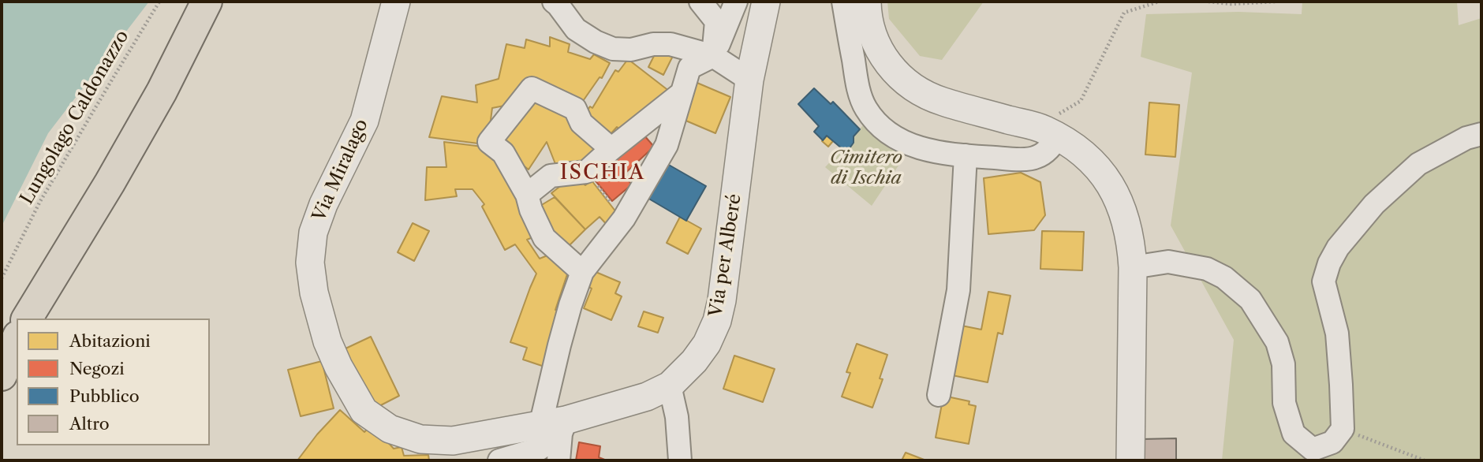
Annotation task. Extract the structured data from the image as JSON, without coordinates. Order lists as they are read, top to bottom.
{
  "streets": {
    "street": ["Via Miralago", "Via per Alberé"],
    "path": ["Lungolago Caldonazzo"]
  },
  "crossings": [
    ["Via Miralago", "Via per Alberé"]
  ],
  "districts": ["ISCHIA"],
  "parks": ["Cimitero di Ischia"],
  "legend": [
    "Abitazioni",
    "Negozi",
    "Pubblico",
    "Altro"
  ]
}
